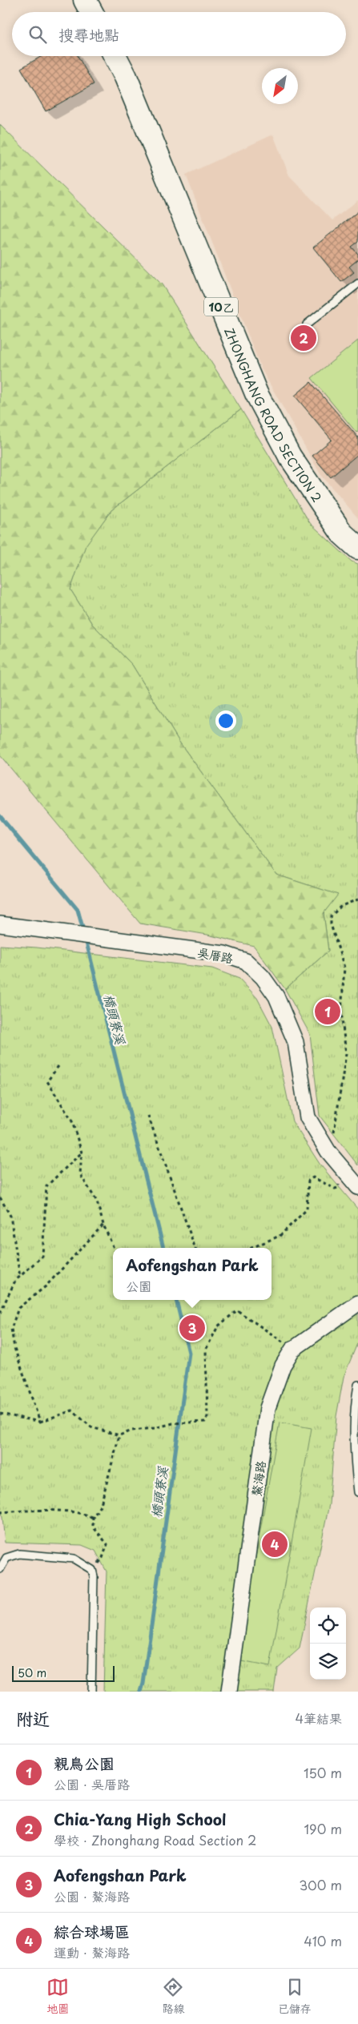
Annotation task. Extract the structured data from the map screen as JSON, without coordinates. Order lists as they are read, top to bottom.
{
  "streets": {
    "main road": ["10乙", "ZHONGHANG ROAD SECTION 2"],
    "street": ["吳厝路", "鰲海路"]
  },
  "water": ["橋頭寮溪"],
  "scale_bar": "50 m",
  "north": "bottom left",
  "page": {
    "search": "搜尋地點",
    "pins": [
      "2",
      "1",
      "3",
      "4"
    ],
    "popup": ["Aofengshan Park", "公園"],
    "scale": "50 m",
    "heading": ["附近", "4筆結果"],
    "list": [
      {
        "mark": "1",
        "name": "親鳥公園",
        "note": "公園 · 吳厝路",
        "value": "150 m"
      },
      {
        "mark": "2",
        "name": "Chia-Yang High School",
        "note": "學校 · Zhonghang Road Section 2",
        "value": "190 m"
      },
      {
        "mark": "3",
        "name": "Aofengshan Park",
        "note": "公園 · 鰲海路",
        "value": "300 m"
      },
      {
        "mark": "4",
        "name": "綜合球場區",
        "note": "運動 · 鰲海路",
        "value": "410 m"
      }
    ],
    "nav": ["地圖", "路線", "已儲存"]
  }
}
